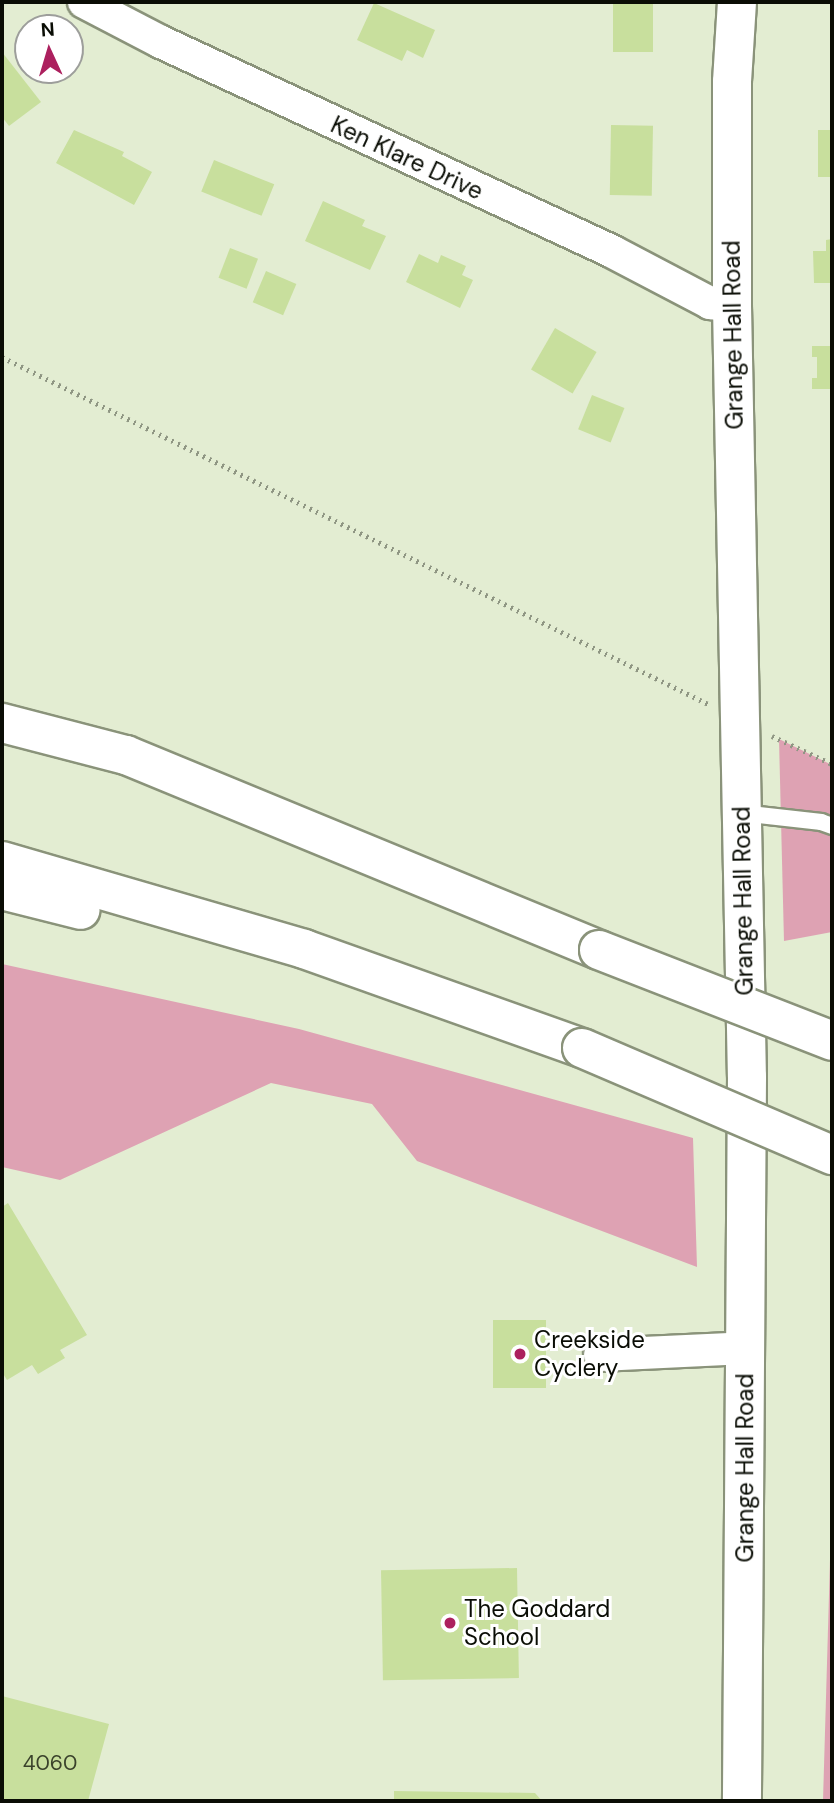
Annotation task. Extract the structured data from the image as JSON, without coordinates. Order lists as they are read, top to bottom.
{
  "streets": {
    "main road": ["Grange Hall Road"],
    "street": ["Ken Klare Drive"]
  },
  "crossings": [
    ["Ken Klare Drive", "Grange Hall Road"]
  ],
  "places": ["Creekside Cyclery", "The Goddard School"],
  "house_numbers": ["4060"],
  "north": "top"
}
